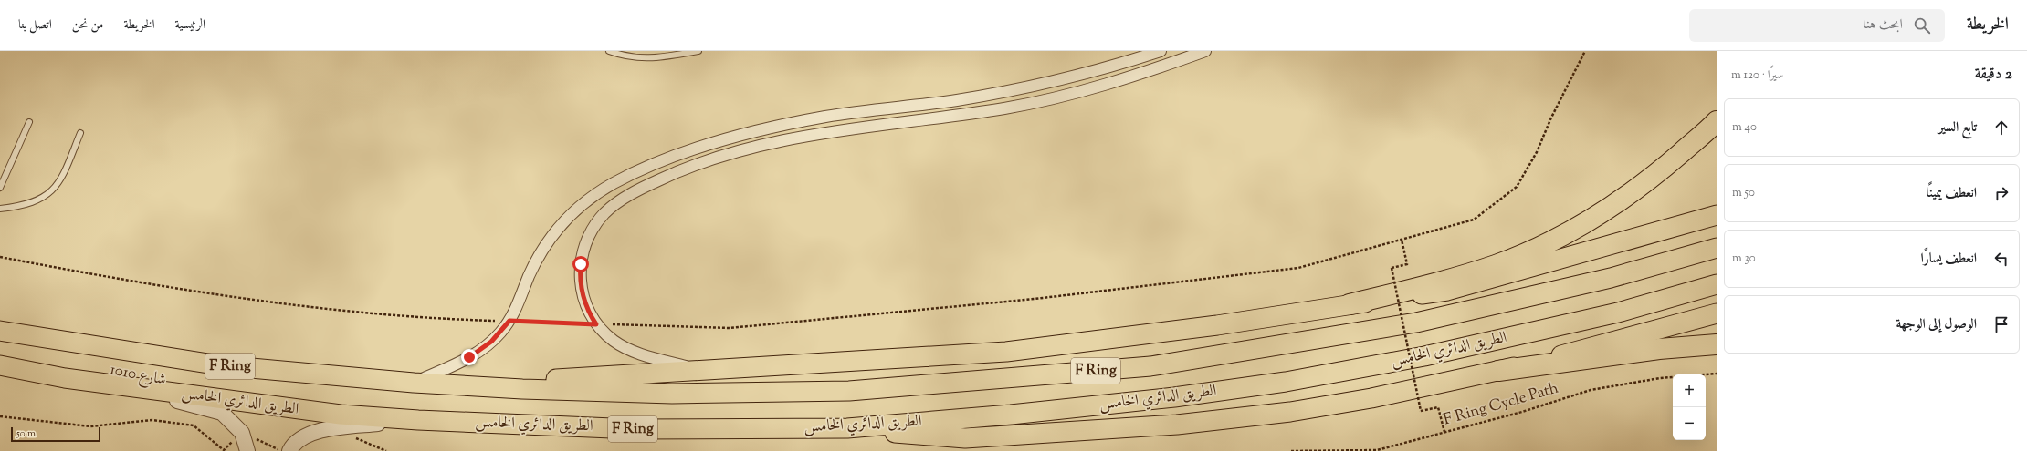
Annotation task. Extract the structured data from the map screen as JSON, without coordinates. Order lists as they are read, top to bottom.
{
  "streets": {
    "highway": ["الطريق الدائري الخامس", "F Ring"],
    "street": ["شارع 1010"],
    "path": ["F Ring Cycle Path"]
  },
  "crossings": [
    ["الطريق الدائري الخامس", "شارع 1010"]
  ],
  "scale_bar": "50 m",
  "page": {
    "header": "الخريطة",
    "search": "ابحث هنا",
    "nav": [
      "الرئيسية",
      "الخريطة",
      "من نحن",
      "اتصل بنا"
    ],
    "heading": ["2 دقيقة", "سيرًا · 120 m"],
    "list": [
      ["تابع السير", "40 m"],
      ["انعطف يمينًا", "50 m"],
      ["انعطف يسارًا", "30 m"],
      "الوصول إلى الوجهة"
    ],
    "map_buttons": ["+", "−"],
    "scale": "50 m"
  }
}
